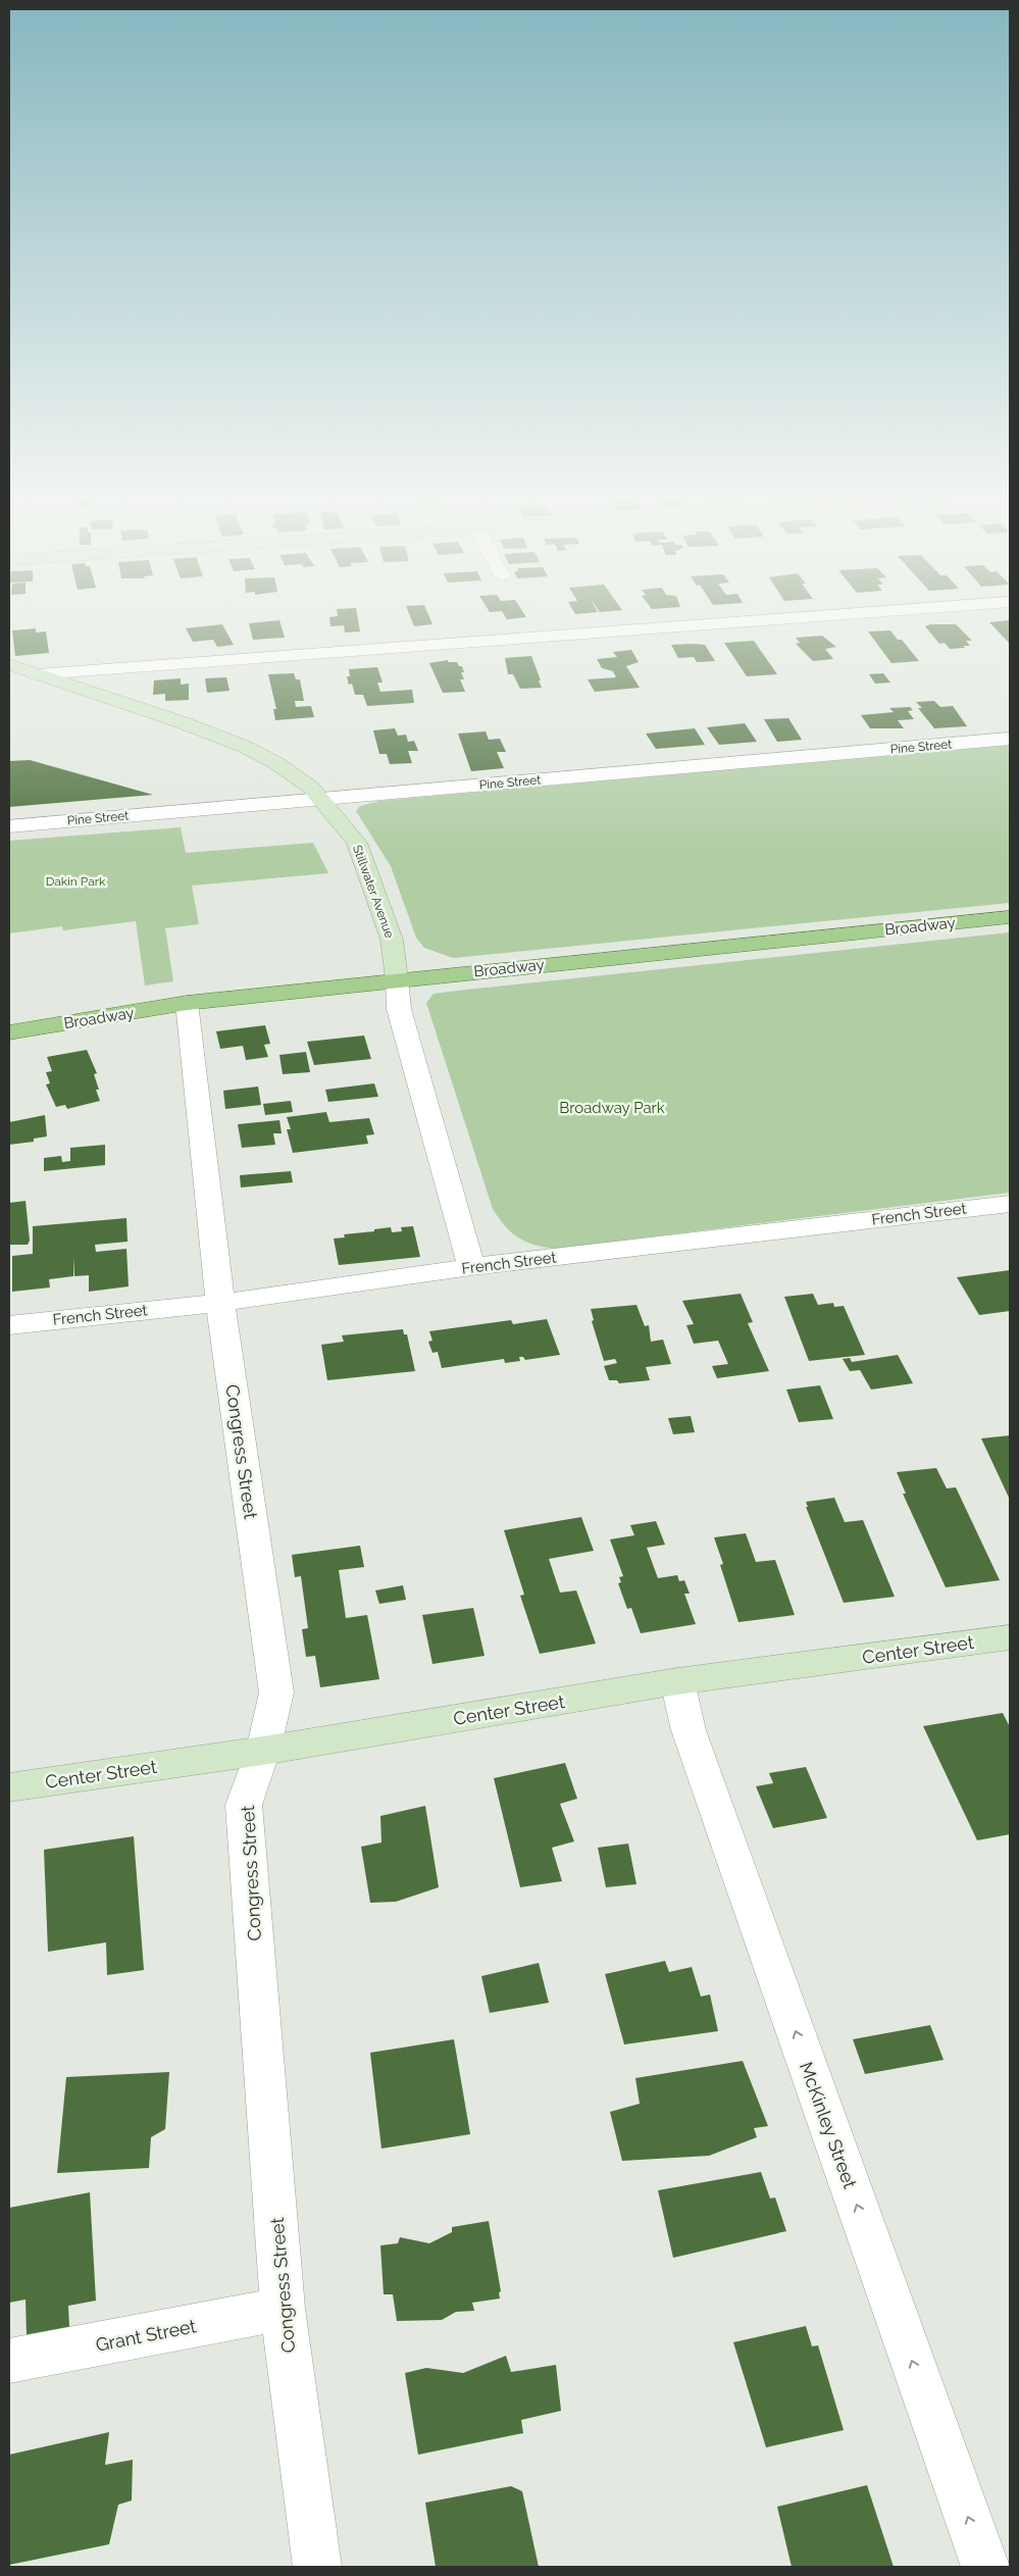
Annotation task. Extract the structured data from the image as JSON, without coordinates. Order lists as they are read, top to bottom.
{
  "streets": {
    "main road": ["Broadway"],
    "street": [
      "Pine Street",
      "Stillwater Avenue",
      "French Street",
      "Congress Street",
      "Center Street",
      "McKinley Street",
      "Grant Street"
    ]
  },
  "crossings": [
    ["Pine Street", "Stillwater Avenue"],
    ["Stillwater Avenue", "Broadway"],
    ["Stillwater Avenue", "French Street"],
    ["Broadway", "Congress Street"],
    ["French Street", "Congress Street"],
    ["Congress Street", "Center Street"],
    ["Congress Street", "Grant Street"],
    ["Center Street", "McKinley Street"]
  ],
  "one_way": ["McKinley Street"],
  "parks": ["Dakin Park", "Broadway Park"]
}
